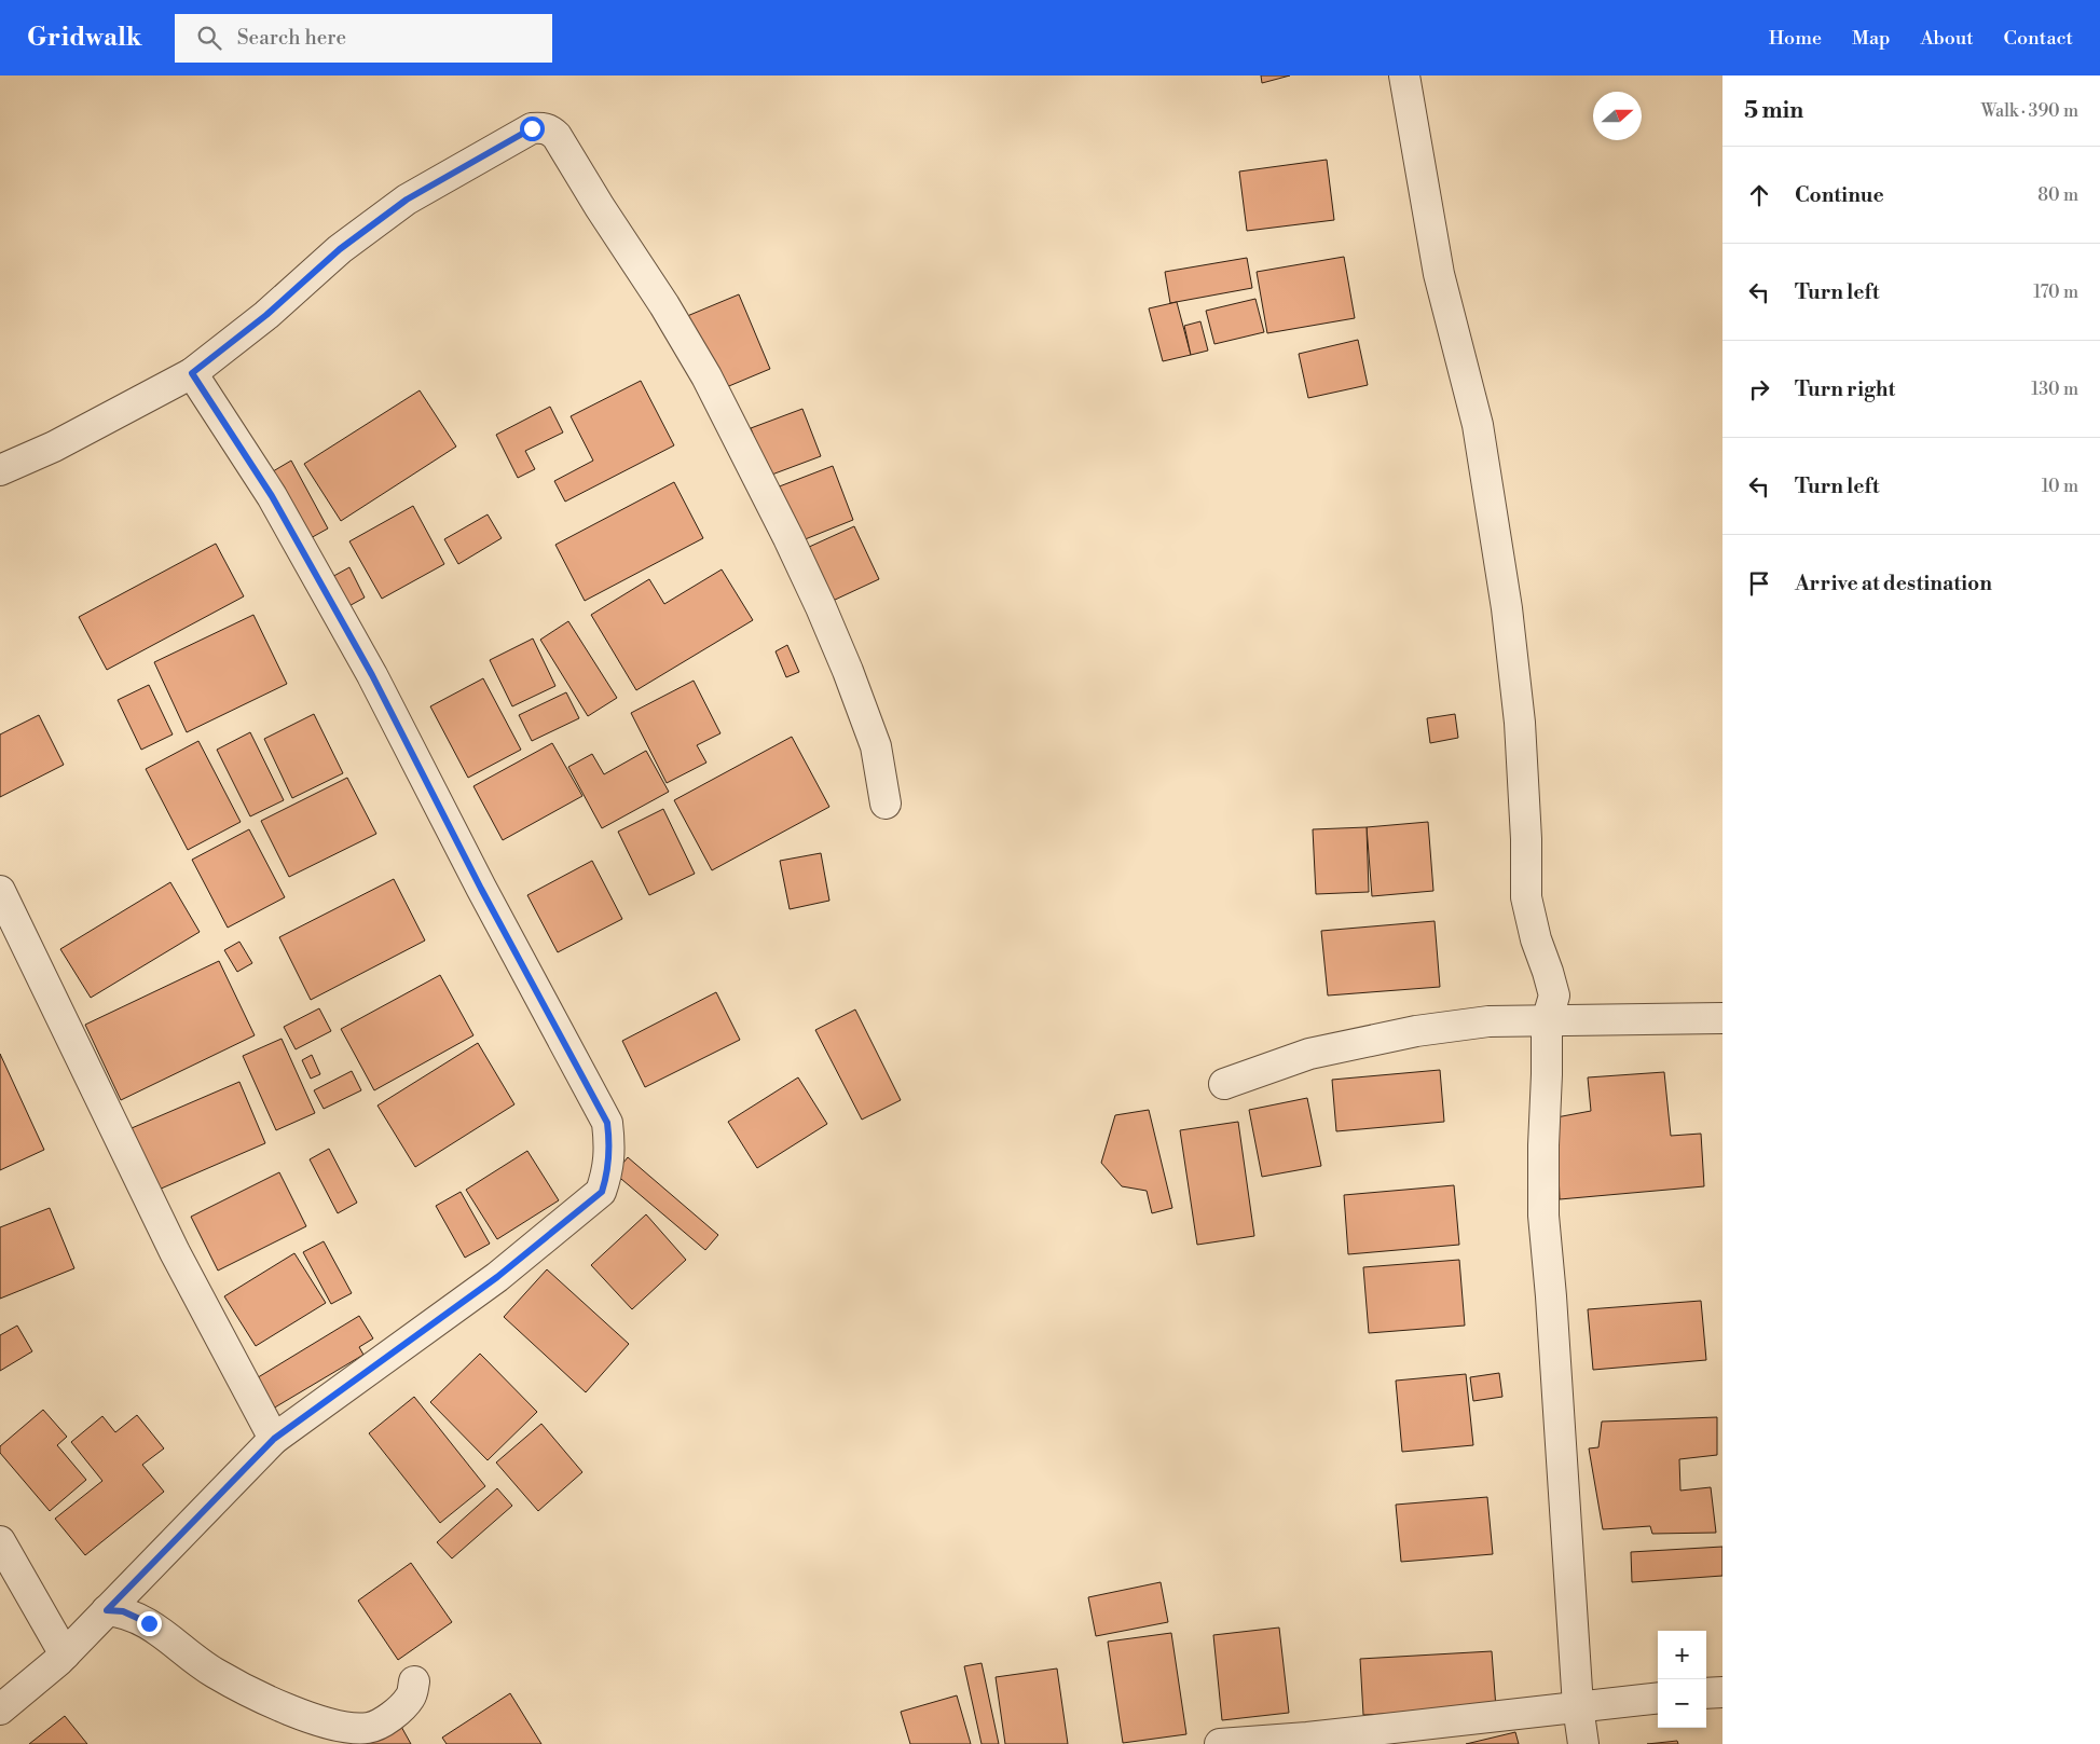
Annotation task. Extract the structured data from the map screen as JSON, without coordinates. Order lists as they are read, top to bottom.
{
  "north": "right",
  "page": {
    "header": "Gridwalk",
    "search": "Search here",
    "nav": [
      "Home",
      "Map",
      "About",
      "Contact"
    ],
    "heading": ["5 min", "Walk · 390 m"],
    "list": [
      ["Continue", "80 m"],
      ["Turn left", "170 m"],
      ["Turn right", "130 m"],
      ["Turn left", "10 m"],
      "Arrive at destination"
    ],
    "map_buttons": ["+", "−"]
  }
}
